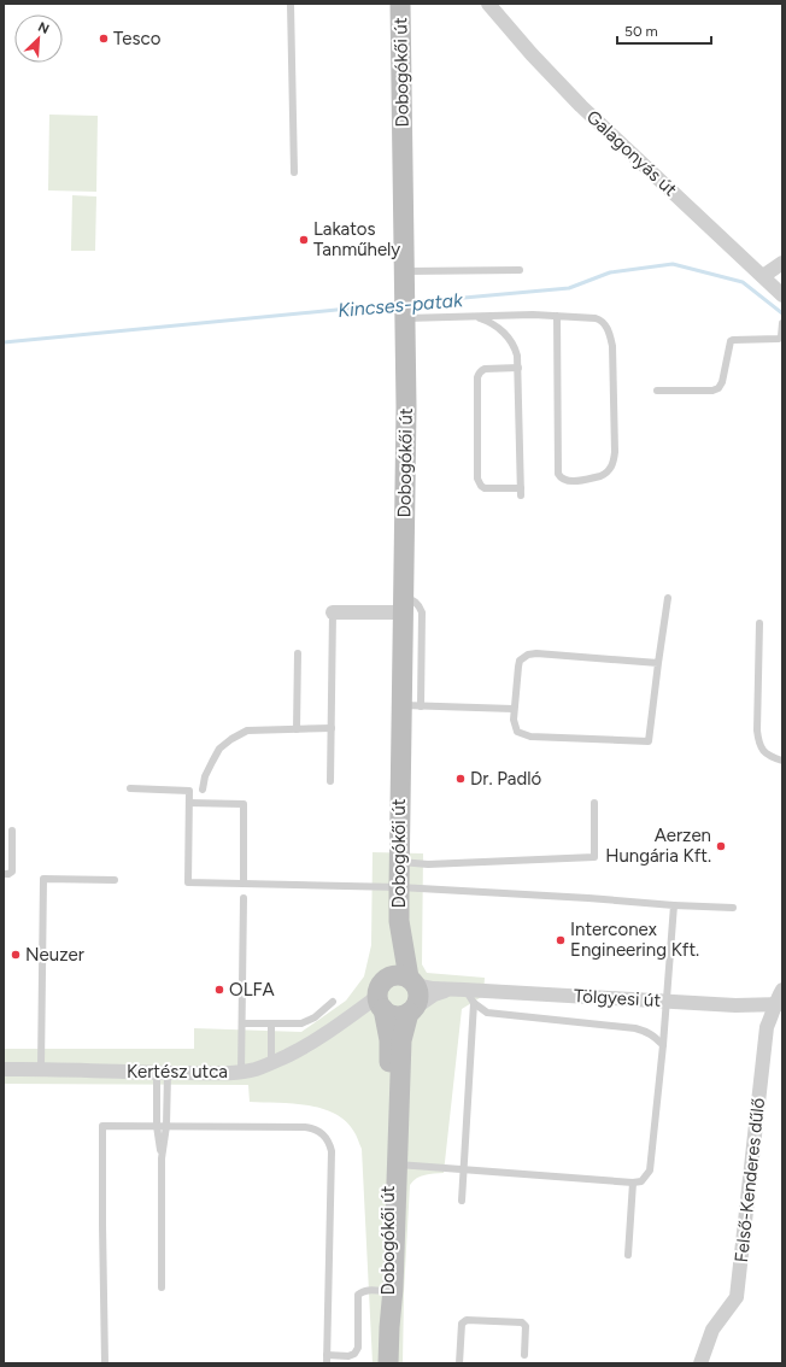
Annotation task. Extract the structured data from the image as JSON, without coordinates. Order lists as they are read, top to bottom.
{
  "streets": {
    "main road": ["Dobogókői út"],
    "street": [
      "Galagonyás út",
      "Tölgyesi út",
      "Kertész utca",
      "Felső-Kenderes dűlő"
    ]
  },
  "crossings": [
    ["Dobogókői út", "Tölgyesi út"],
    ["Dobogókői út", "Kertész utca"],
    ["Tölgyesi út", "Kertész utca"],
    ["Tölgyesi út", "Felső-Kenderes dűlő"]
  ],
  "water": ["Kincses-patak"],
  "places": [
    "Tesco",
    "Lakatos Tanműhely",
    "Dr. Padló",
    "Aerzen Hungária Kft.",
    "Interconex Engineering Kft.",
    "Neuzer",
    "OLFA"
  ],
  "scale_bar": "50 m",
  "north": "top right"
}
